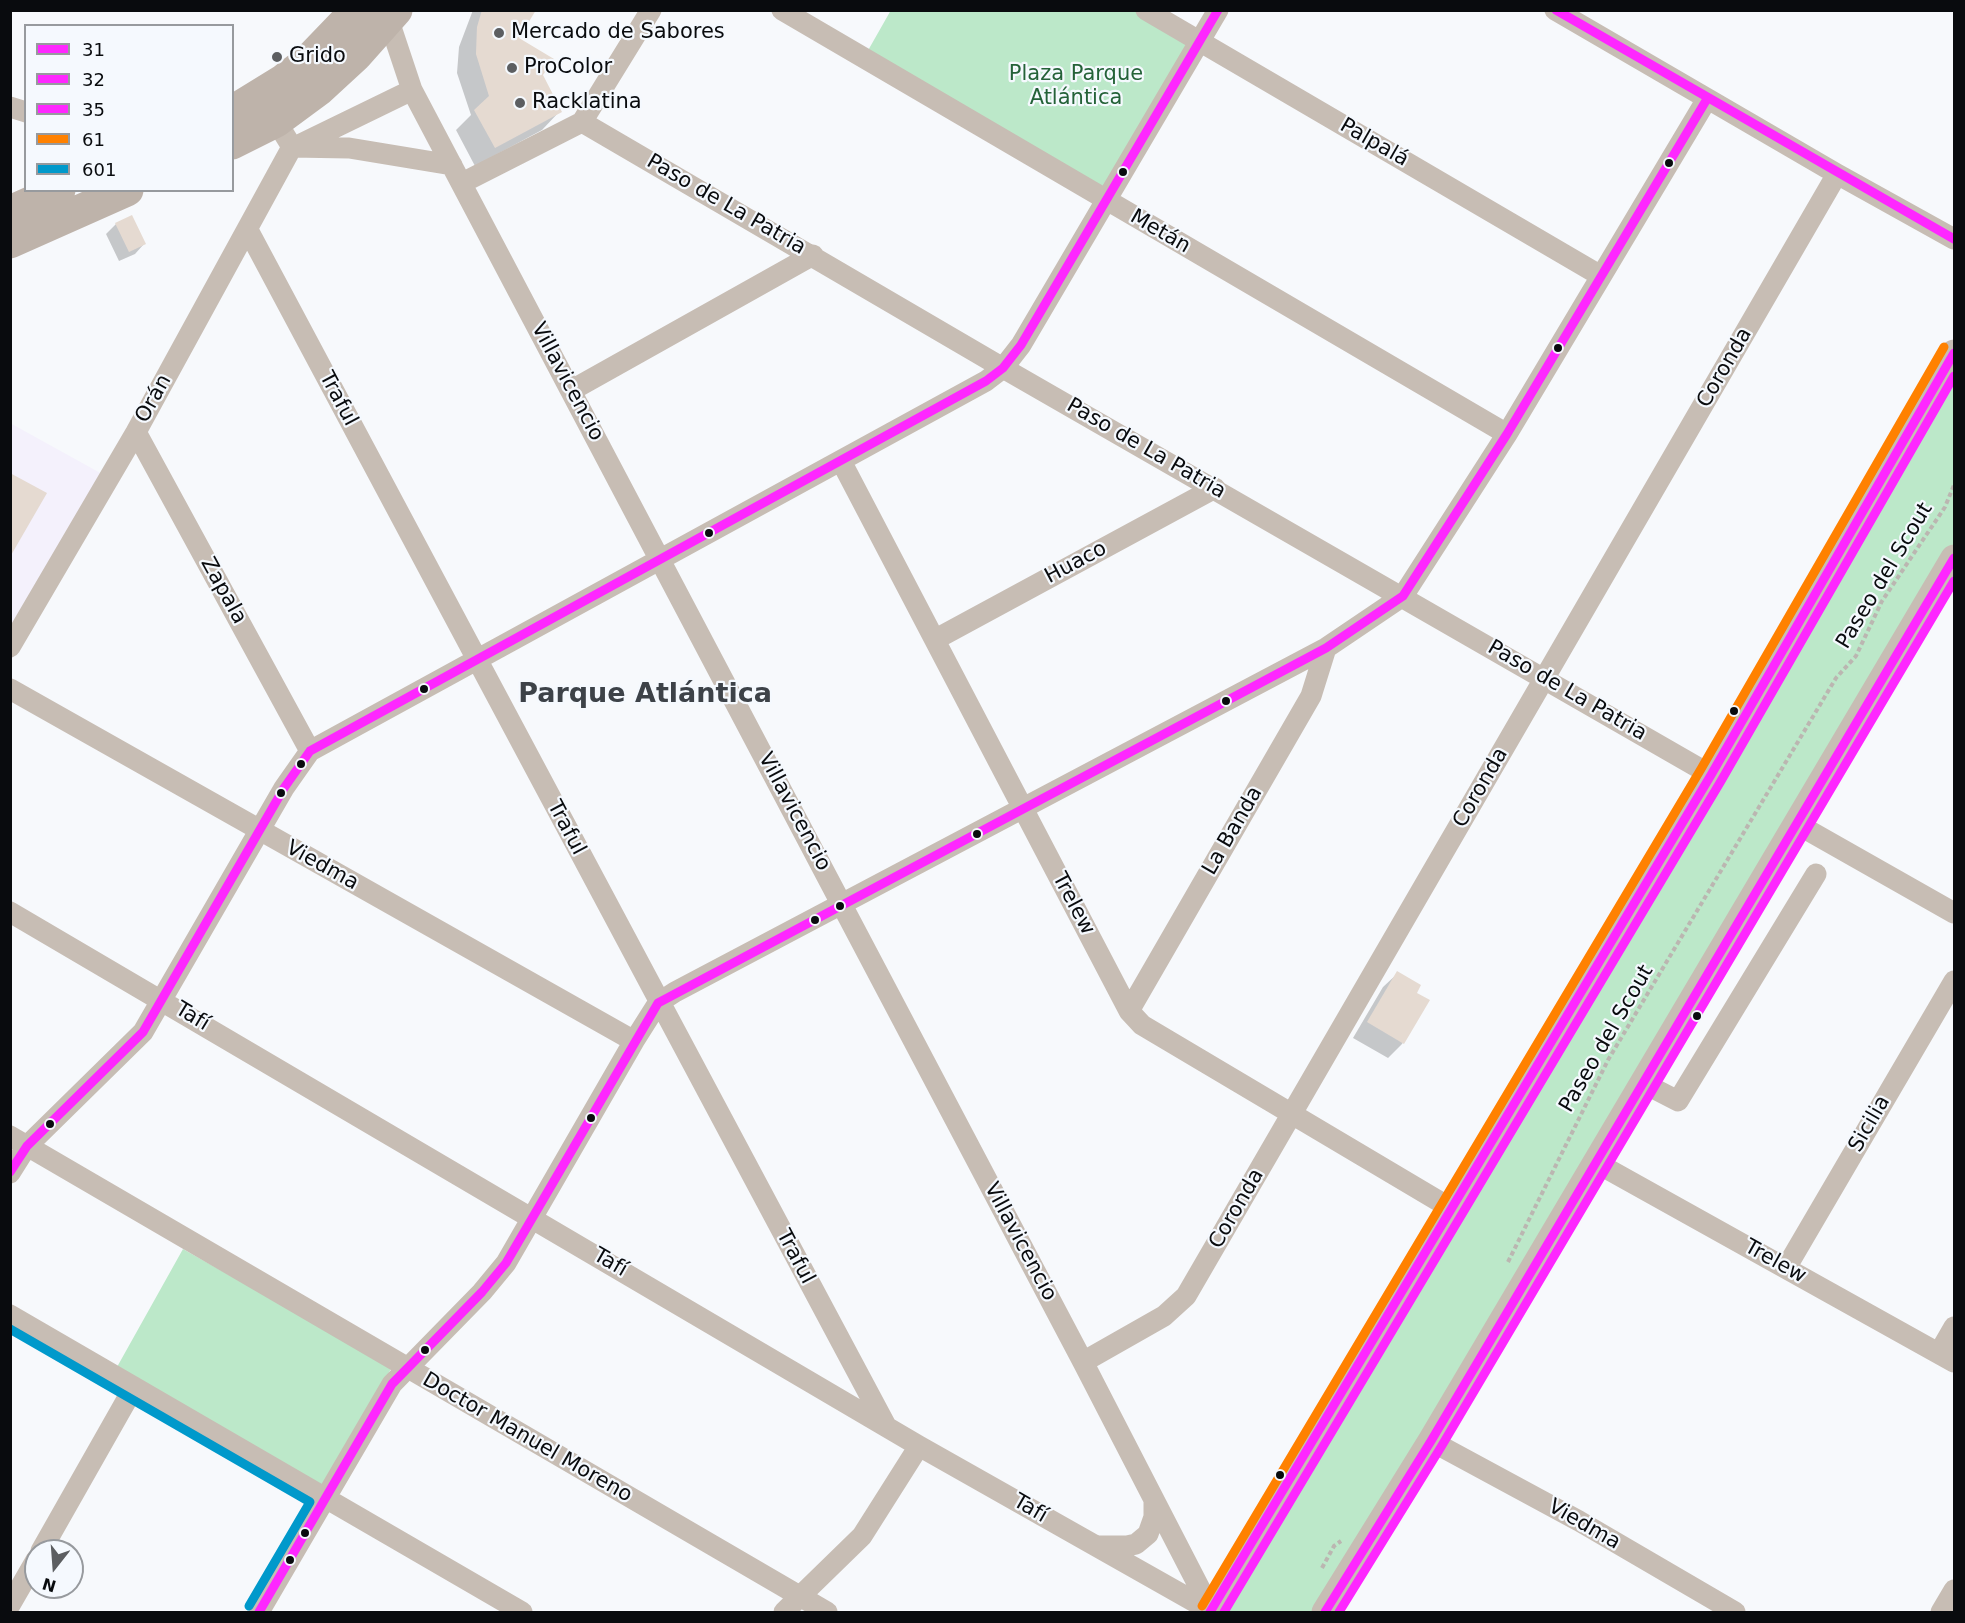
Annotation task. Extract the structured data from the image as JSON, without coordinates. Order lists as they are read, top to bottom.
{
  "streets": {
    "street": [
      "Palpalá",
      "Paso de La Patria",
      "Metán",
      "Coronda",
      "Villavicencio",
      "Orán",
      "Traful",
      "Huaco",
      "Zapala",
      "La Banda",
      "Viedma",
      "Trelew",
      "Tafí",
      "Sicilia",
      "Doctor Manuel Moreno"
    ],
    "path": ["Paseo del Scout"]
  },
  "crossings": [
    ["Paso de La Patria", "Coronda"],
    ["Paso de La Patria", "Huaco"],
    ["Coronda", "Villavicencio"],
    ["Coronda", "Trelew"],
    ["Villavicencio", "Tafí"],
    ["Orán", "Traful"],
    ["Orán", "Zapala"],
    ["Traful", "Tafí"],
    ["Huaco", "Trelew"],
    ["La Banda", "Trelew"],
    ["Trelew", "Sicilia"]
  ],
  "districts": ["Parque Atlántica"],
  "parks": ["Plaza Parque Atlántica"],
  "places": [
    "Mercado de Sabores",
    "Grido",
    "ProColor",
    "Racklatina"
  ],
  "lines": [
    "transit line 31",
    "transit line 61",
    "transit line 32",
    "transit line 35",
    "transit line 601"
  ],
  "legend": [
    "31",
    "32",
    "35",
    "61",
    "601"
  ],
  "north": "bottom"
}
